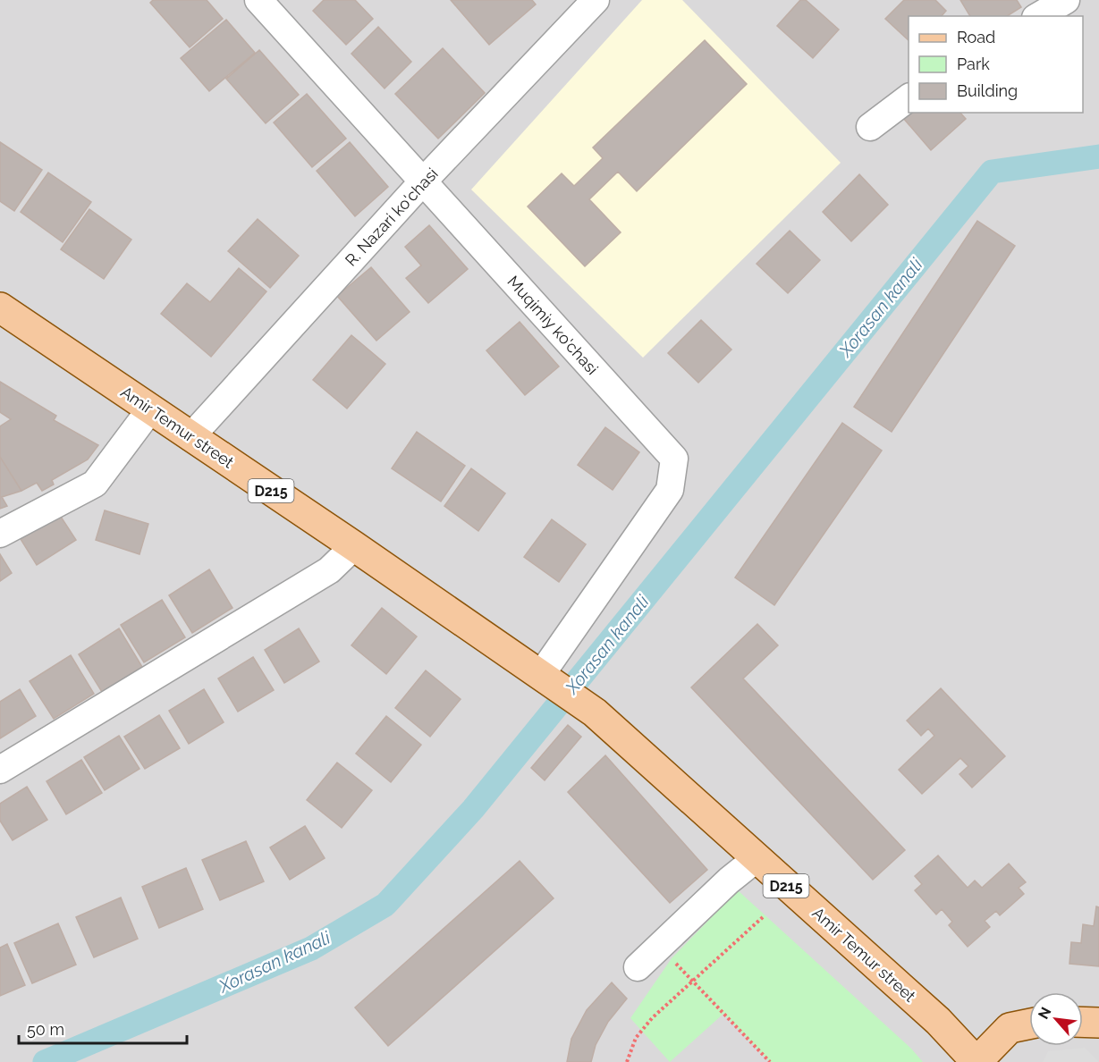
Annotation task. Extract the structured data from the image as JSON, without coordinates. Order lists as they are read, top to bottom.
{
  "streets": {
    "main road": ["Amir Temur street", "D215"],
    "street": ["R. Nazari ko'chasi", "Muqimiy ko'chasi"]
  },
  "crossings": [
    ["R. Nazari ko'chasi", "Muqimiy ko'chasi"],
    ["R. Nazari ko'chasi", "Amir Temur street"],
    ["Muqimiy ko'chasi", "Amir Temur street"]
  ],
  "water": ["Xorasan kanali"],
  "legend": ["Road", "Park", "Building"],
  "scale_bar": "50 m",
  "north": "top left"
}
